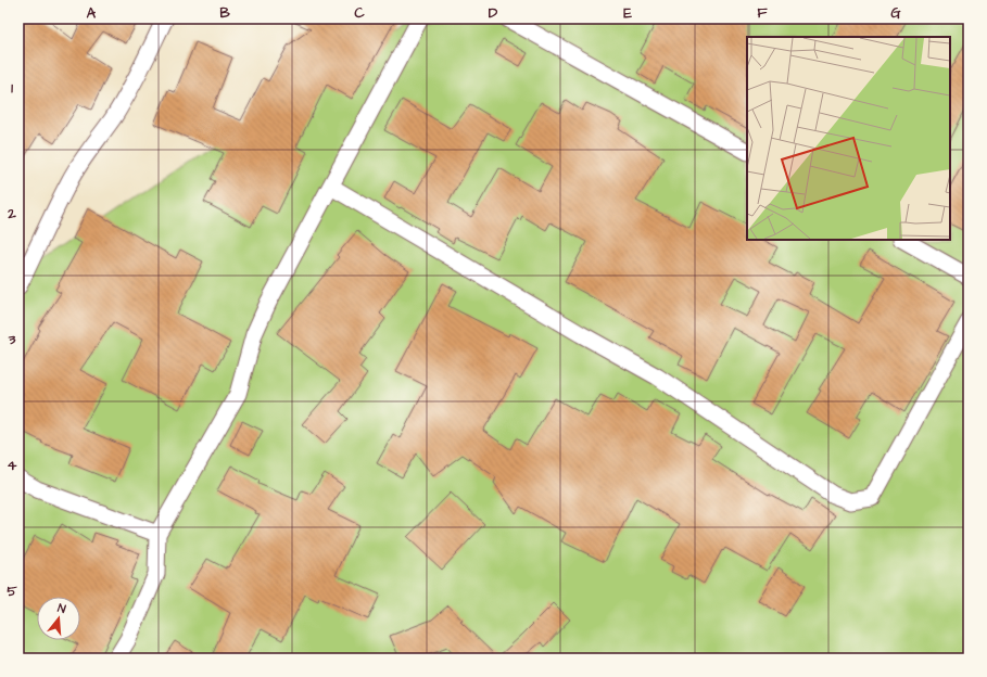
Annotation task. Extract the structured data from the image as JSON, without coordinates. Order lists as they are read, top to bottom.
{
  "north": "top",
  "grid": {
    "columns": [
      "A",
      "B",
      "C",
      "D",
      "E",
      "F",
      "G"
    ],
    "rows": [
      "1",
      "2",
      "3",
      "4",
      "5"
    ]
  }
}
